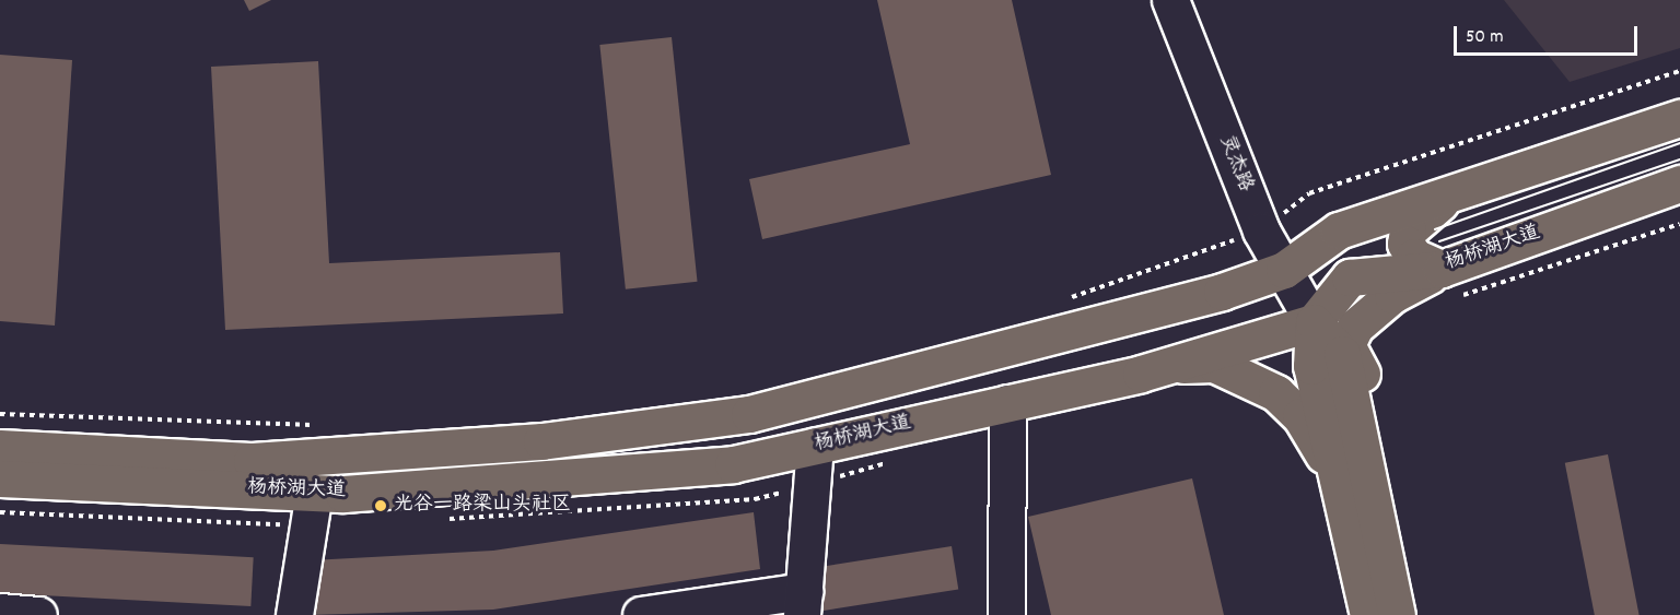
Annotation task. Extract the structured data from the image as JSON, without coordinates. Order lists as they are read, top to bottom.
{
  "streets": {
    "main road": ["杨桥湖大道"],
    "street": ["灵杰路"]
  },
  "crossings": [
    ["灵杰路", "杨桥湖大道"]
  ],
  "places": ["光谷一路梁山头社区"],
  "scale_bar": "50 m"
}
